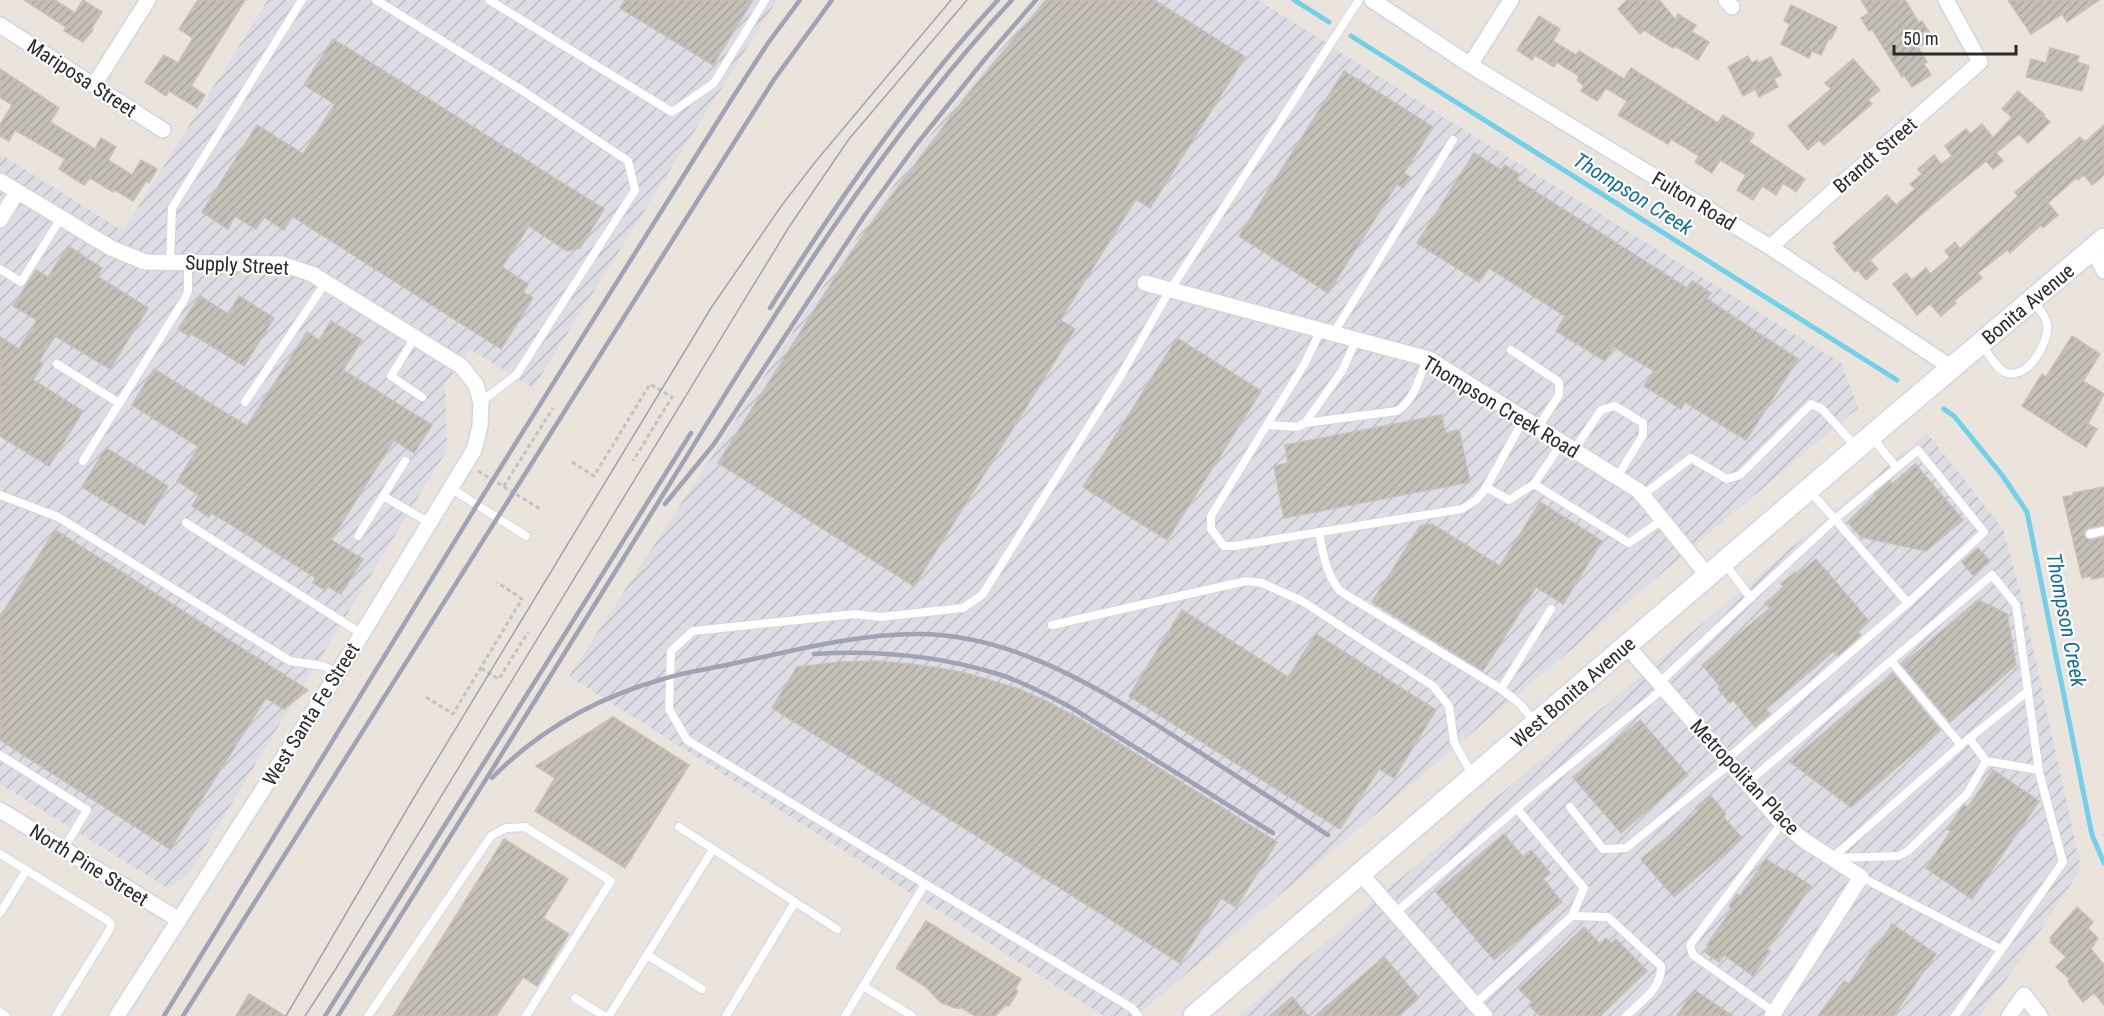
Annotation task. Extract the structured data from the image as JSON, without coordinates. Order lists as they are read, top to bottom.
{
  "streets": {
    "main road": ["Bonita Avenue", "West Bonita Avenue"],
    "street": [
      "Mariposa Street",
      "Brandt Street",
      "Fulton Road",
      "Supply Street",
      "Thompson Creek Road",
      "West Santa Fe Street",
      "Metropolitan Place",
      "North Pine Street"
    ]
  },
  "crossings": [
    ["Brandt Street", "Fulton Road"],
    ["Fulton Road", "Bonita Avenue"],
    ["Fulton Road", "West Bonita Avenue"],
    ["Supply Street", "West Santa Fe Street"],
    ["Bonita Avenue", "West Bonita Avenue"],
    ["Thompson Creek Road", "West Bonita Avenue"],
    ["West Bonita Avenue", "Metropolitan Place"],
    ["West Santa Fe Street", "North Pine Street"]
  ],
  "water": ["Thompson Creek"],
  "scale_bar": "50 m"
}
